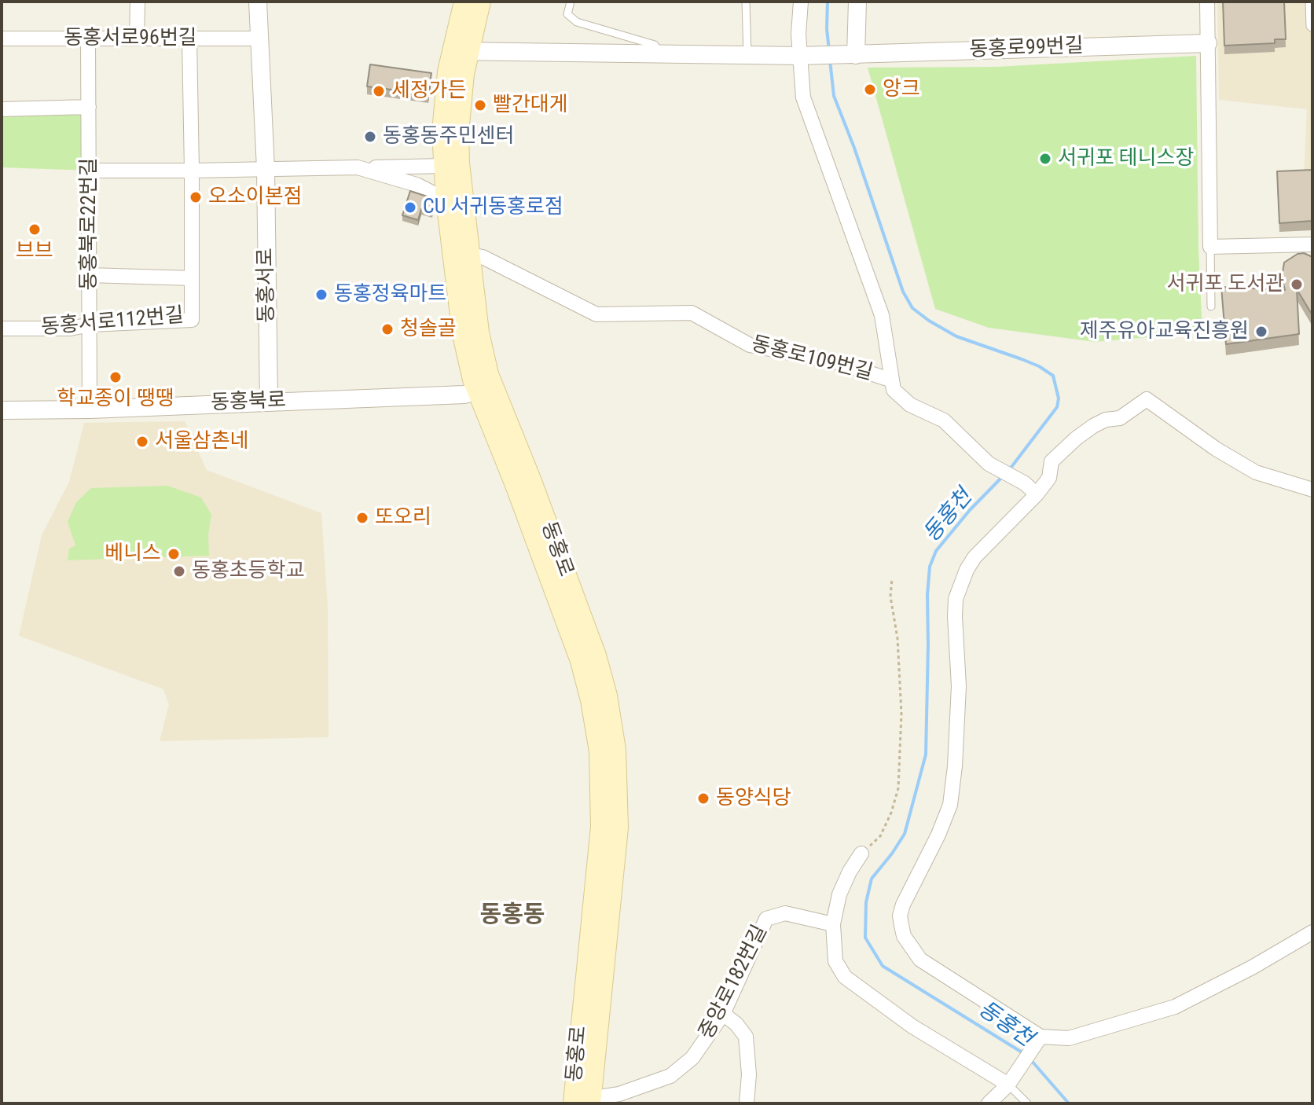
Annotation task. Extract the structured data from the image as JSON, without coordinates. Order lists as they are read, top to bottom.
{
  "streets": {
    "main road": ["동홍로"],
    "street": [
      "동홍서로96번길",
      "동홍로99번길",
      "동홍북로22번길",
      "동홍서로",
      "동홍서로112번길",
      "동홍로109번길",
      "동홍북로",
      "중앙로182번길"
    ]
  },
  "crossings": [
    ["동홍서로96번길", "동홍북로22번길"],
    ["동홍서로96번길", "동홍서로"],
    ["동홍북로22번길", "동홍서로112번길"],
    ["동홍북로22번길", "동홍북로"],
    ["동홍서로", "동홍북로"],
    ["동홍로109번길", "동홍로"],
    ["동홍북로", "동홍로"],
    ["동홍로", "중앙로182번길"]
  ],
  "districts": ["동홍동"],
  "water": ["동홍천"],
  "places": [
    "앙크",
    "세정가든",
    "빨간대게",
    "동홍동주민센터",
    "서귀포 테니스장",
    "오소이본점",
    "CU 서귀동홍로점",
    "브브",
    "서귀포 도서관",
    "동홍정육마트",
    "청솔골",
    "제주유아교육진흥원",
    "학교종이 땡땡",
    "서울삼촌네",
    "또오리",
    "베니스",
    "동홍초등학교",
    "동양식당"
  ]
}
